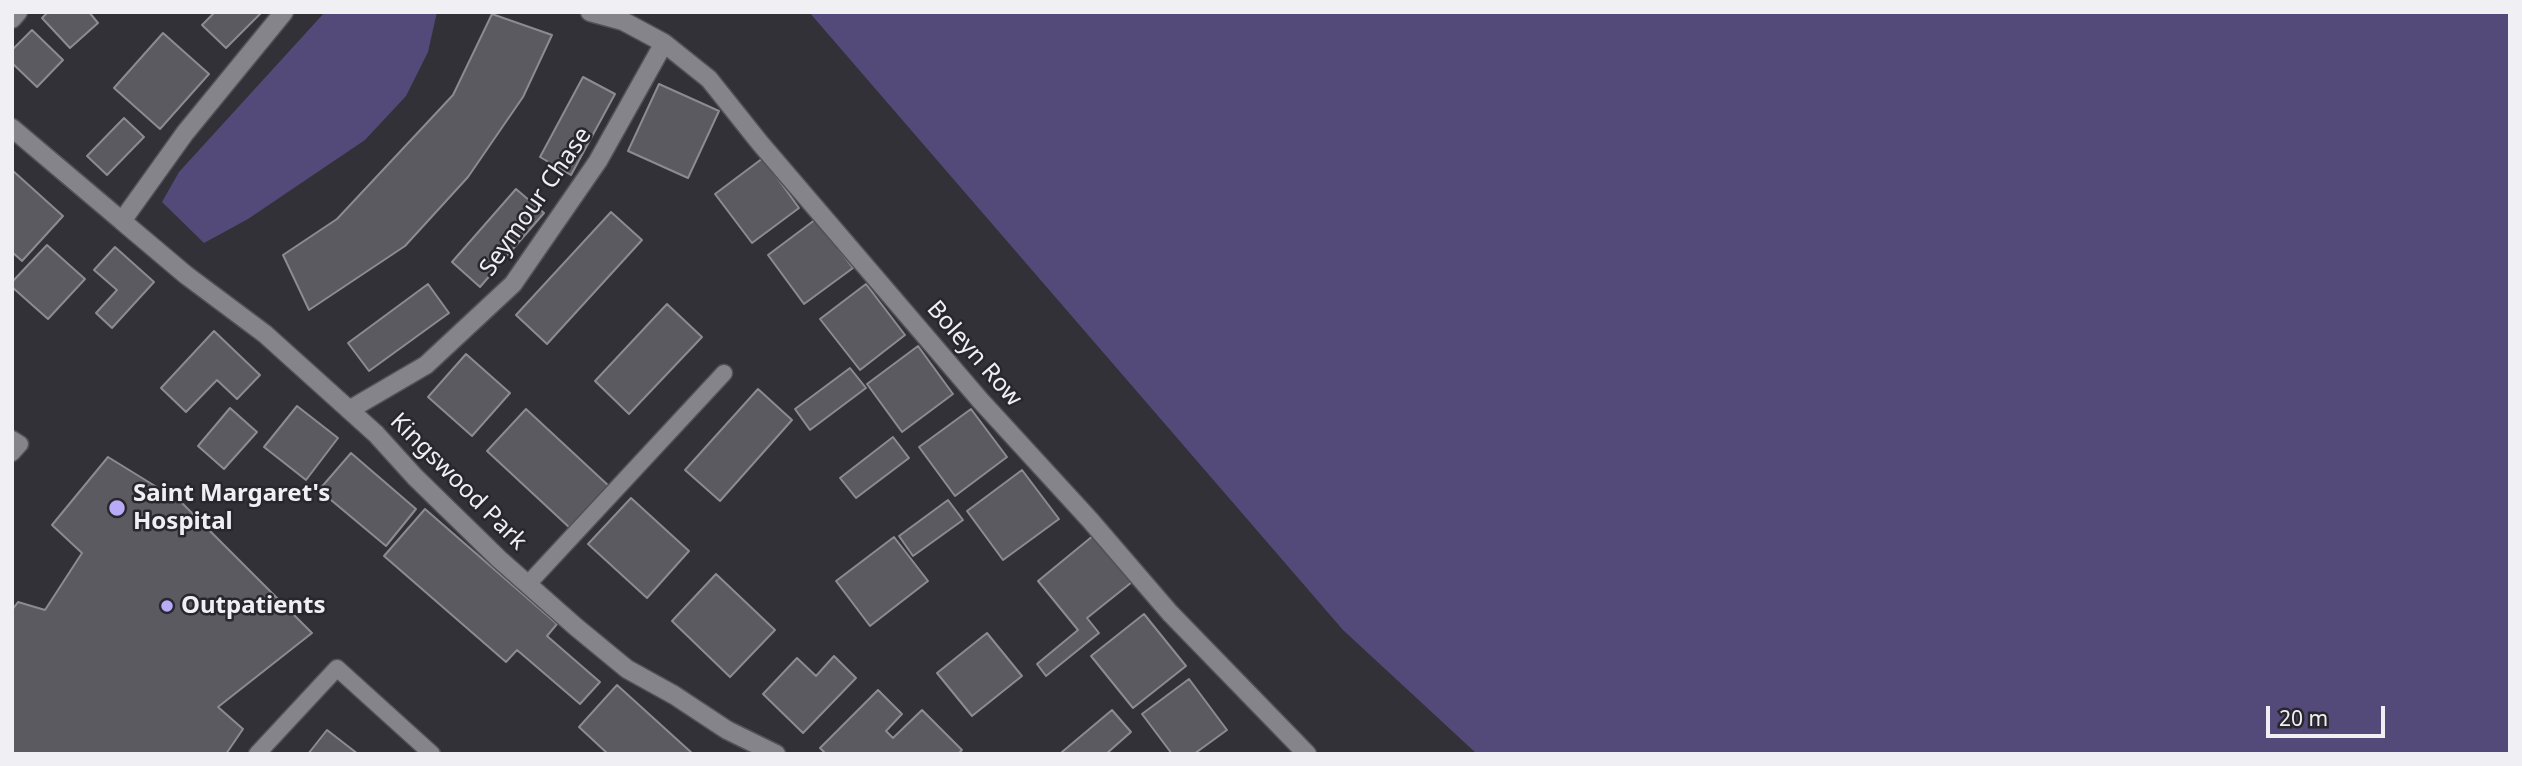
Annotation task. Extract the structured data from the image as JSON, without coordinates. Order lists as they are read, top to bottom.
{
  "streets": {
    "street": ["Seymour Chase", "Boleyn Row", "Kingswood Park"]
  },
  "crossings": [
    ["Seymour Chase", "Boleyn Row"],
    ["Seymour Chase", "Kingswood Park"]
  ],
  "places": ["Saint Margaret's Hospital", "Outpatients"],
  "scale_bar": "20 m"
}
